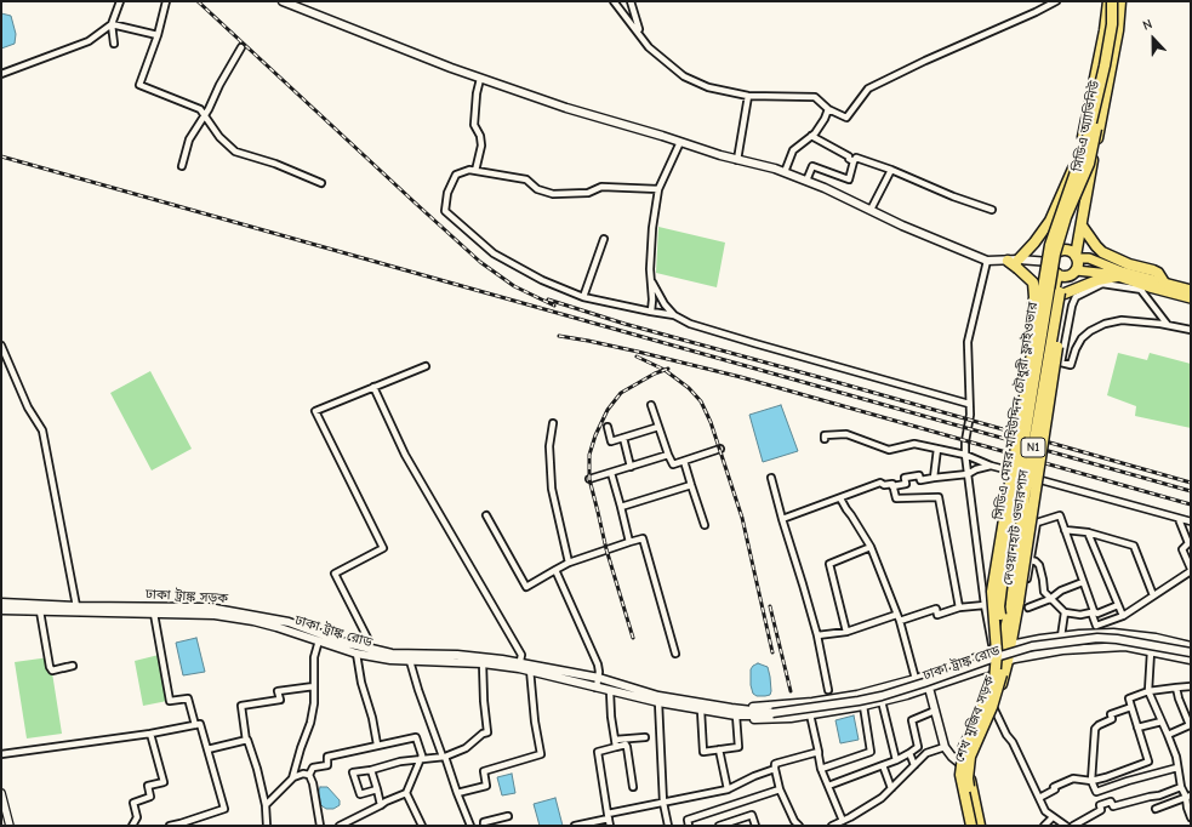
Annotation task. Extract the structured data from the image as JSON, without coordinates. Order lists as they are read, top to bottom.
{
  "streets": {
    "highway": [
      "সিডিএ অ্যাভিনিউ",
      "সিডিএ মেয়র মহিউদ্দিন চৌধুরী ফ্লাইওভার",
      "N1",
      "দেওয়ানহাট ওভারপাস",
      "শেখ মুজিব সড়ক"
    ],
    "main road": ["ঢাকা ট্রাঙ্ক সড়ক", "ঢাকা ট্রাঙ্ক রোড"]
  },
  "crossings": [
    ["সিডিএ অ্যাভিনিউ", "সিডিএ মেয়র মহিউদ্দিন চৌধুরী ফ্লাইওভার"],
    ["সিডিএ অ্যাভিনিউ", "N1"],
    ["সিডিএ মেয়র মহিউদ্দিন চৌধুরী ফ্লাইওভার", "শেখ মুজিব সড়ক"],
    ["N1", "দেওয়ানহাট ওভারপাস"],
    ["দেওয়ানহাট ওভারপাস", "ঢাকা ট্রাঙ্ক রোড"],
    ["দেওয়ানহাট ওভারপাস", "শেখ মুজিব সড়ক"],
    ["ঢাকা ট্রাঙ্ক সড়ক", "ঢাকা ট্রাঙ্ক রোড"],
    ["ঢাকা ট্রাঙ্ক রোড", "শেখ মুজিব সড়ক"]
  ],
  "north": "top"
}
